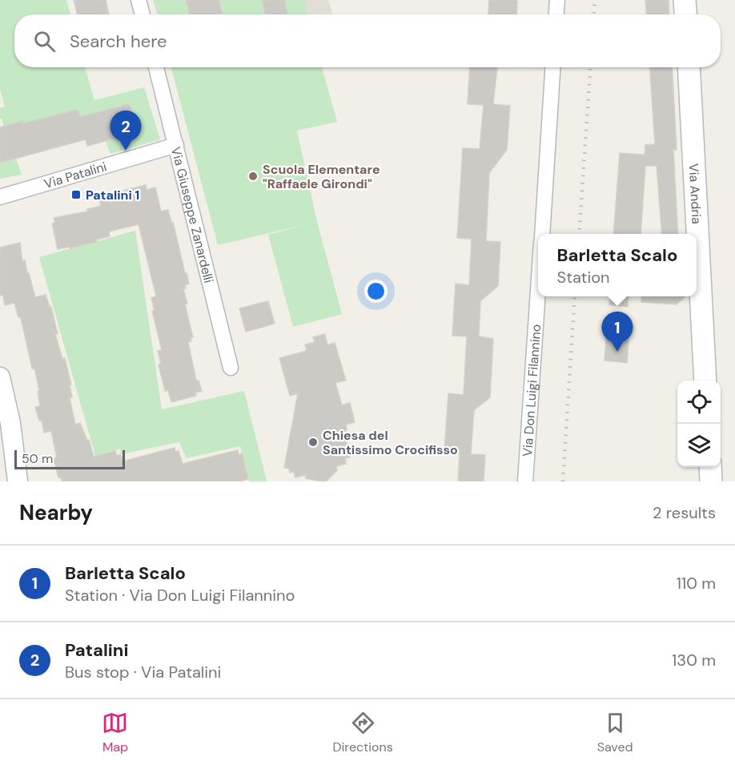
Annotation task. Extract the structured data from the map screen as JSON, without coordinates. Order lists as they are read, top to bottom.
{
  "streets": {
    "main road": ["Via Andria"],
    "street": ["Via Patalini", "Via Giuseppe Zanardelli", "Via Don Luigi Filannino"]
  },
  "crossings": [
    ["Via Patalini", "Via Giuseppe Zanardelli"]
  ],
  "places": {
    "other": ["Scuola Elementare \"Raffaele Girondi\"", "Chiesa del Santissimo Crocifisso"],
    "transit": ["Patalini 1"]
  },
  "scale_bar": "50 m",
  "page": {
    "search": "Search here",
    "pins": ["2", "1"],
    "popup": ["Barletta Scalo", "Station"],
    "scale": "50 m",
    "heading": ["Nearby", "2 results"],
    "list": [
      {
        "mark": "1",
        "name": "Barletta Scalo",
        "note": "Station · Via Don Luigi Filannino",
        "value": "110 m"
      },
      {
        "mark": "2",
        "name": "Patalini",
        "note": "Bus stop · Via Patalini",
        "value": "130 m"
      }
    ],
    "nav": ["Map", "Directions", "Saved"]
  }
}
